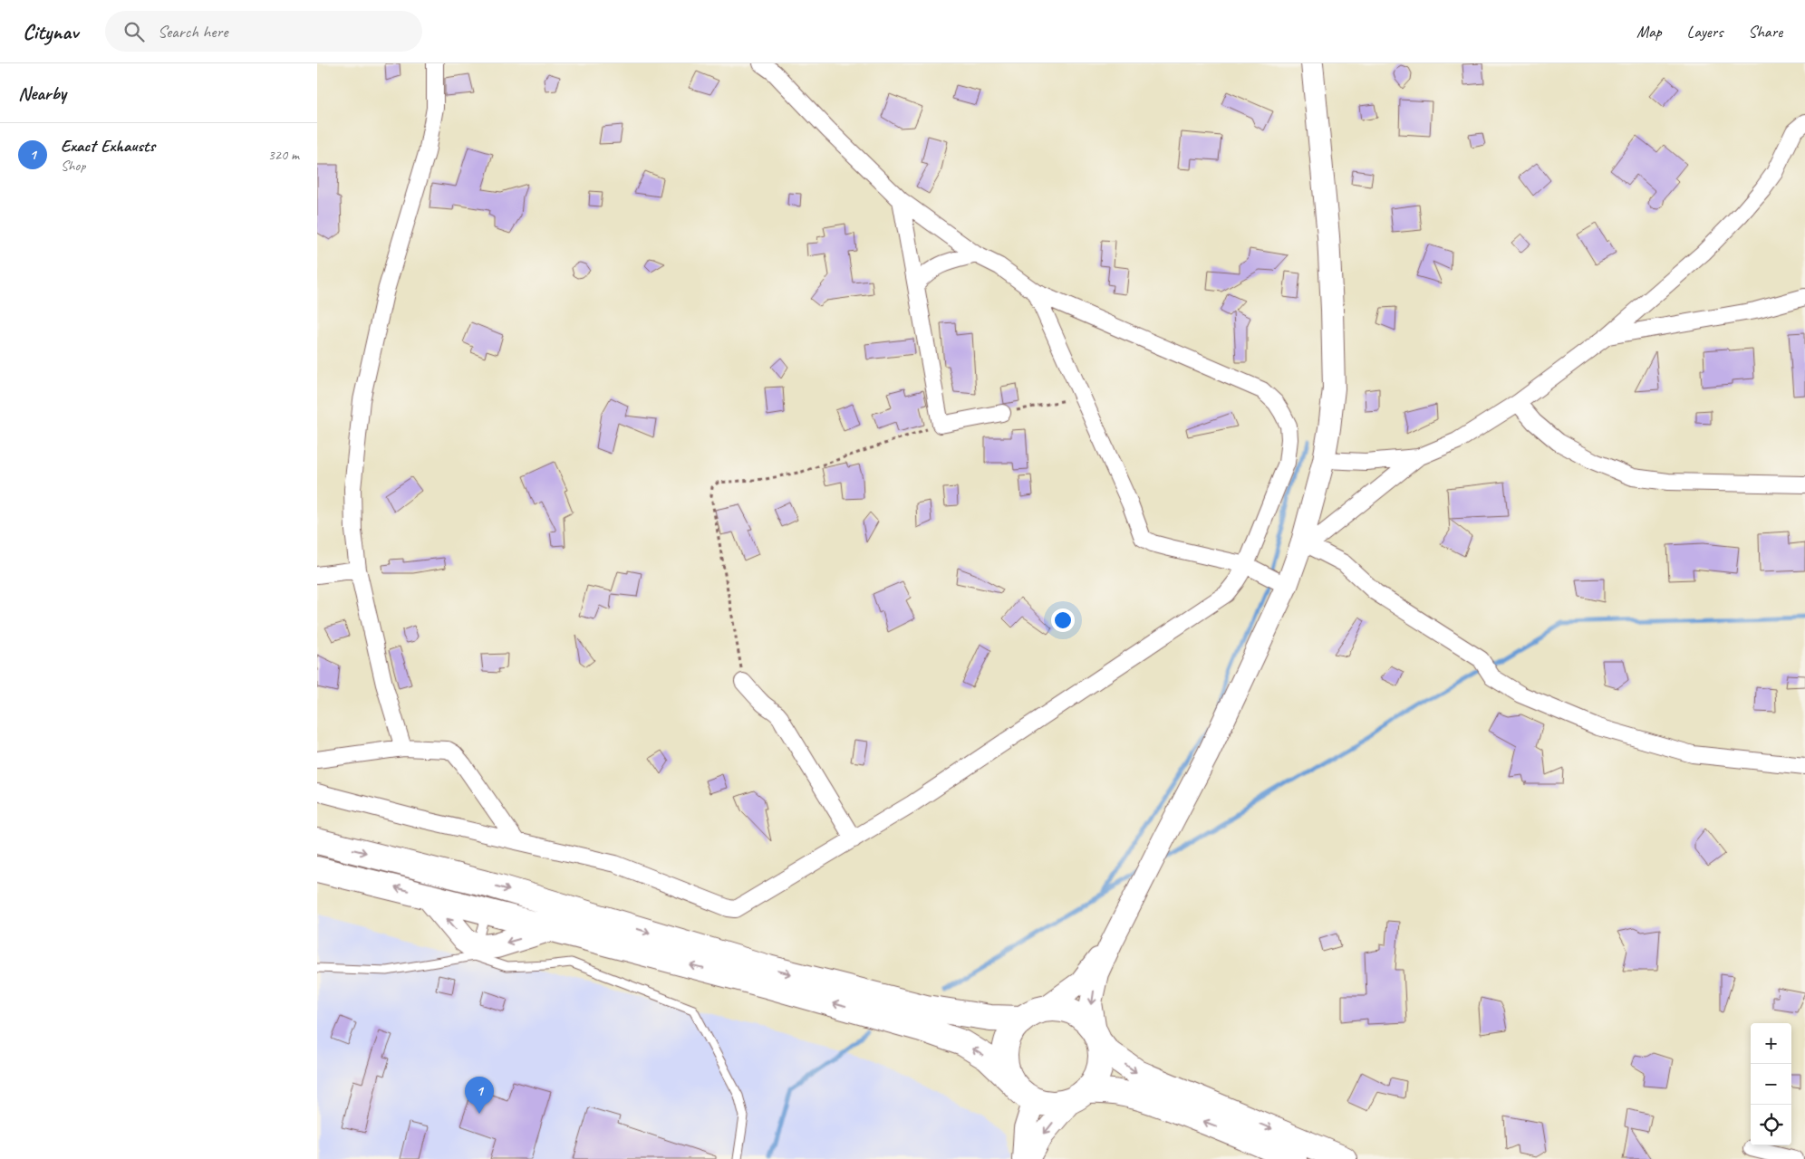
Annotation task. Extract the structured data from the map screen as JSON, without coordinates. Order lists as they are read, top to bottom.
{
  "page": {
    "header": "Citynav",
    "search": "Search here",
    "nav": ["Map", "Layers", "Share"],
    "heading": "Nearby",
    "list": [
      {
        "mark": "1",
        "name": "Exact Exhausts",
        "note": "Shop",
        "value": "320 m"
      }
    ],
    "map_buttons": ["+", "−"],
    "pins": "1"
  }
}
